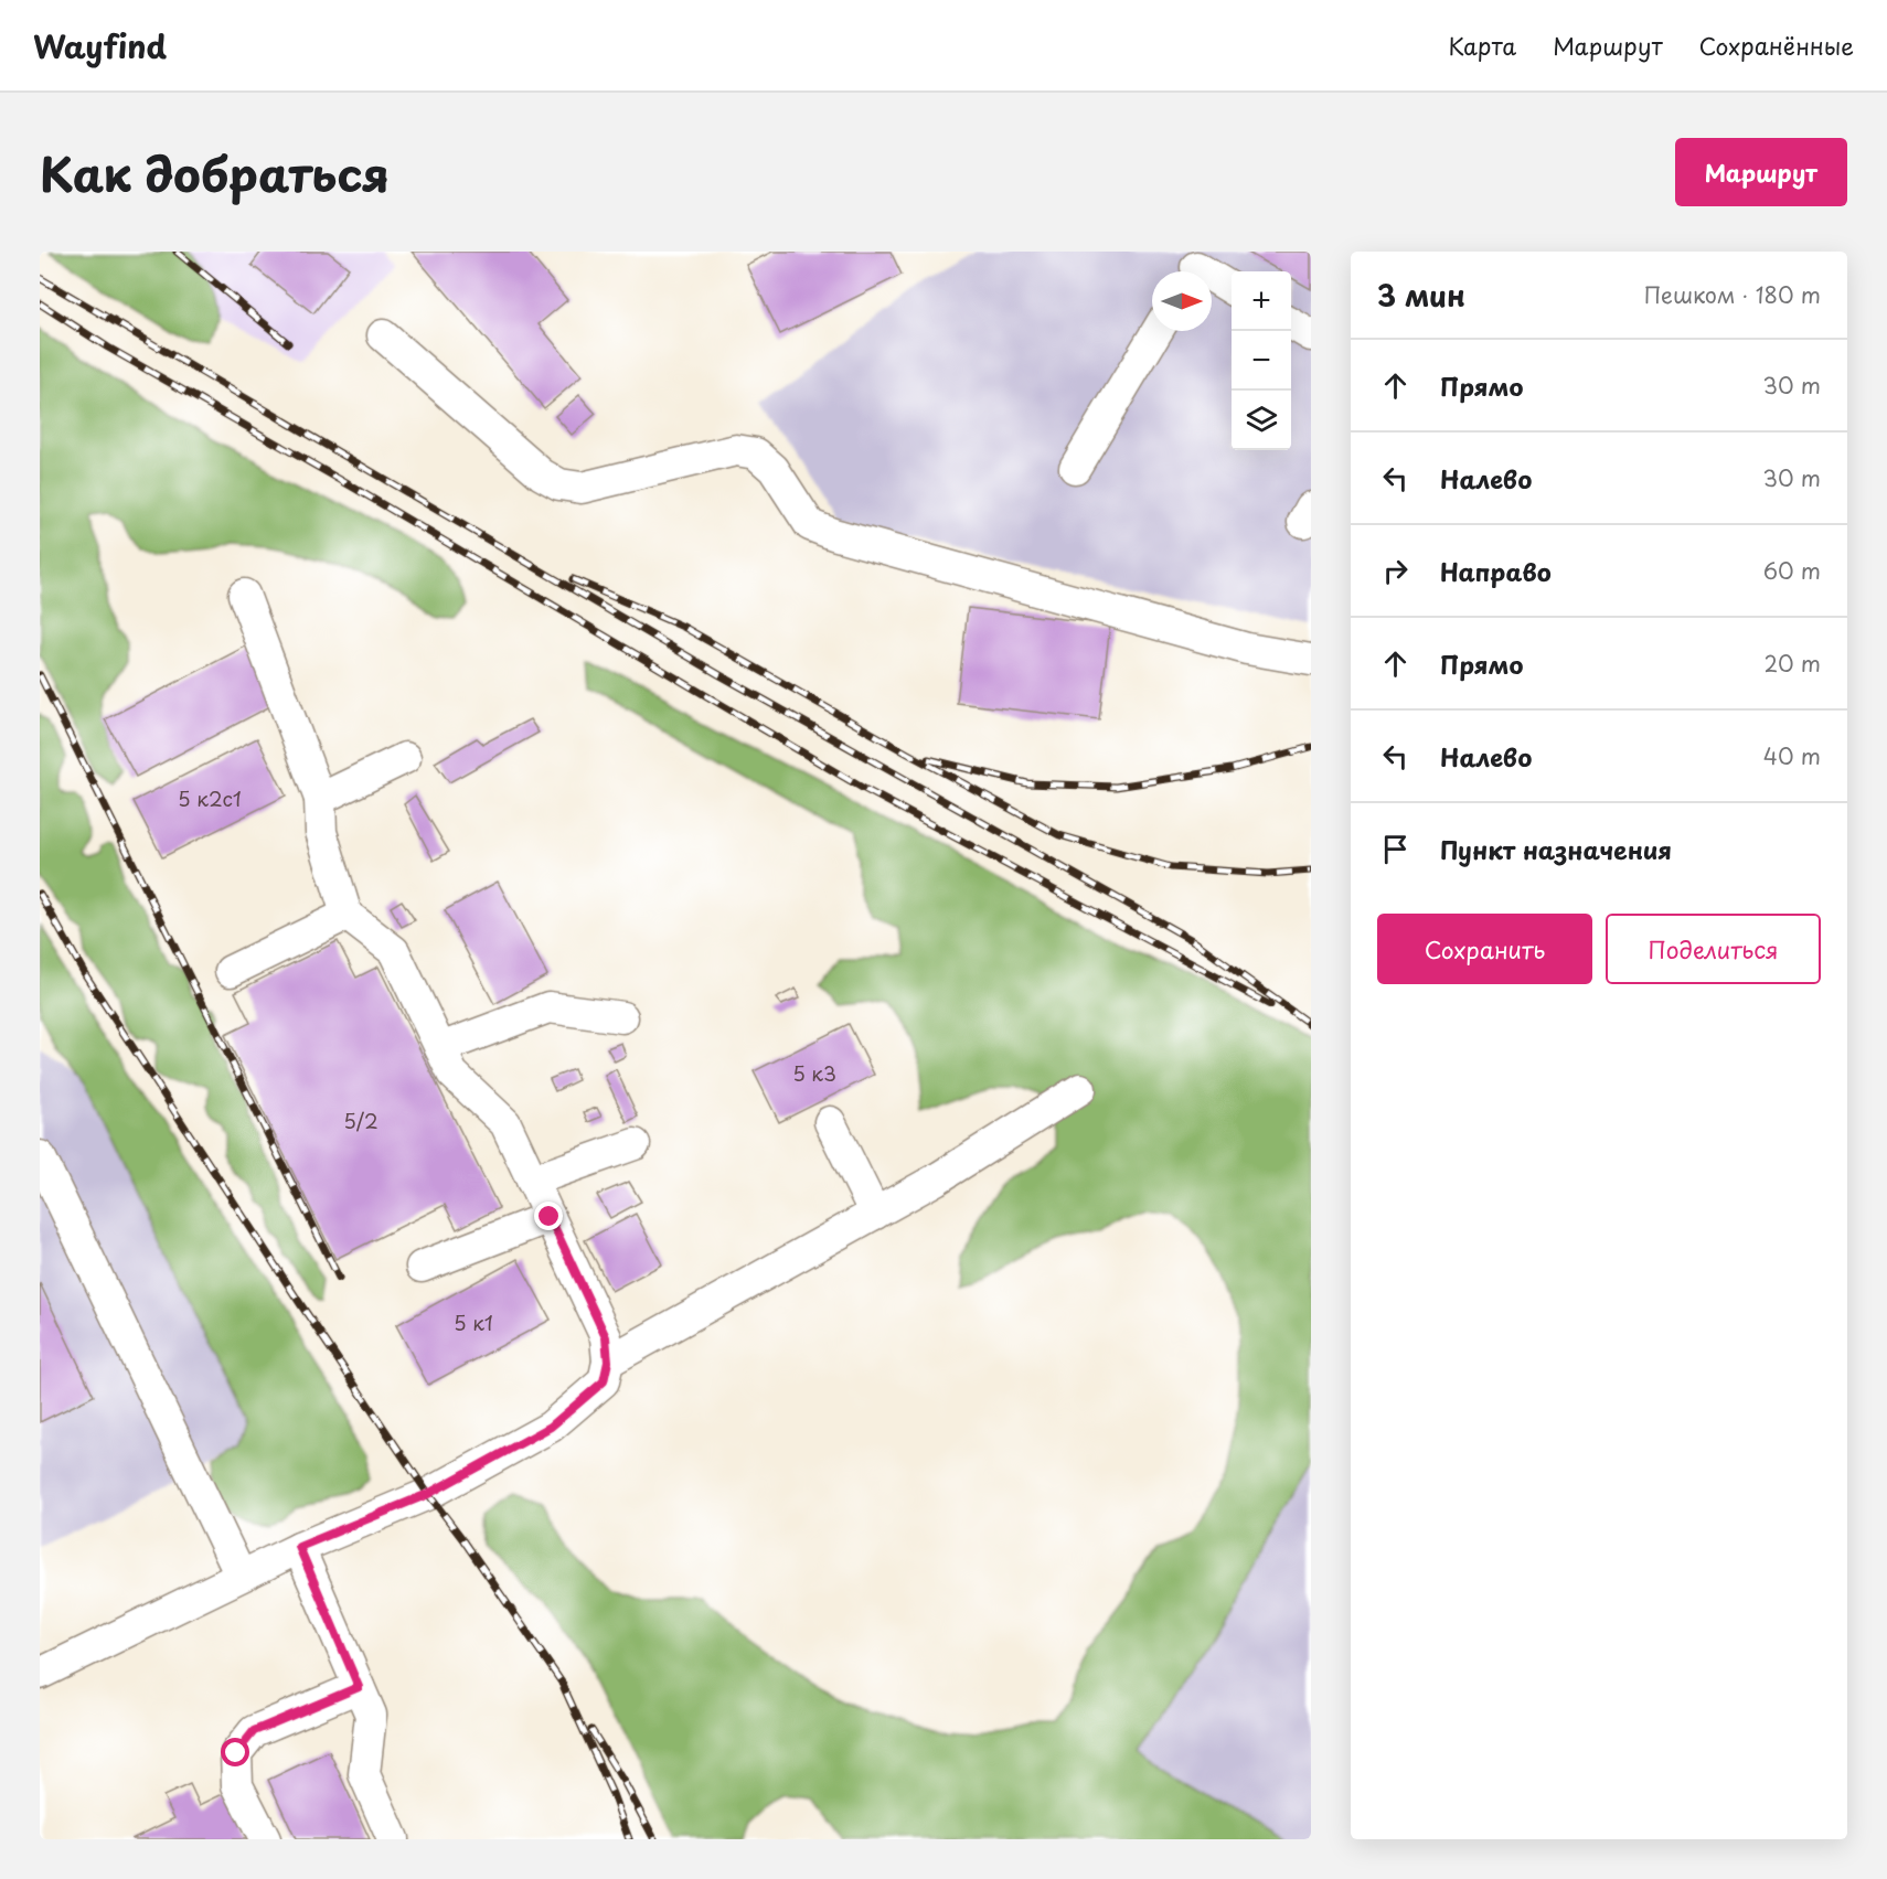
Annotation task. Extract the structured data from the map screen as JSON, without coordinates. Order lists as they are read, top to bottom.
{
  "house_numbers": [
    "5 к2с1",
    "5 к3",
    "5/2",
    "5 к1"
  ],
  "north": "right",
  "page": {
    "header": "Wayfind",
    "nav": ["Карта", "Маршрут", "Сохранённые"],
    "title": "Как добраться",
    "buttons": [
      "Маршрут",
      ["Сохранить", "Поделиться"]
    ],
    "heading": ["3 мин", "Пешком · 180 m"],
    "map_buttons": ["+", "−"],
    "list": [
      ["Прямо", "30 m"],
      ["Налево", "30 m"],
      ["Направо", "60 m"],
      ["Прямо", "20 m"],
      ["Налево", "40 m"],
      "Пункт назначения"
    ]
  }
}
